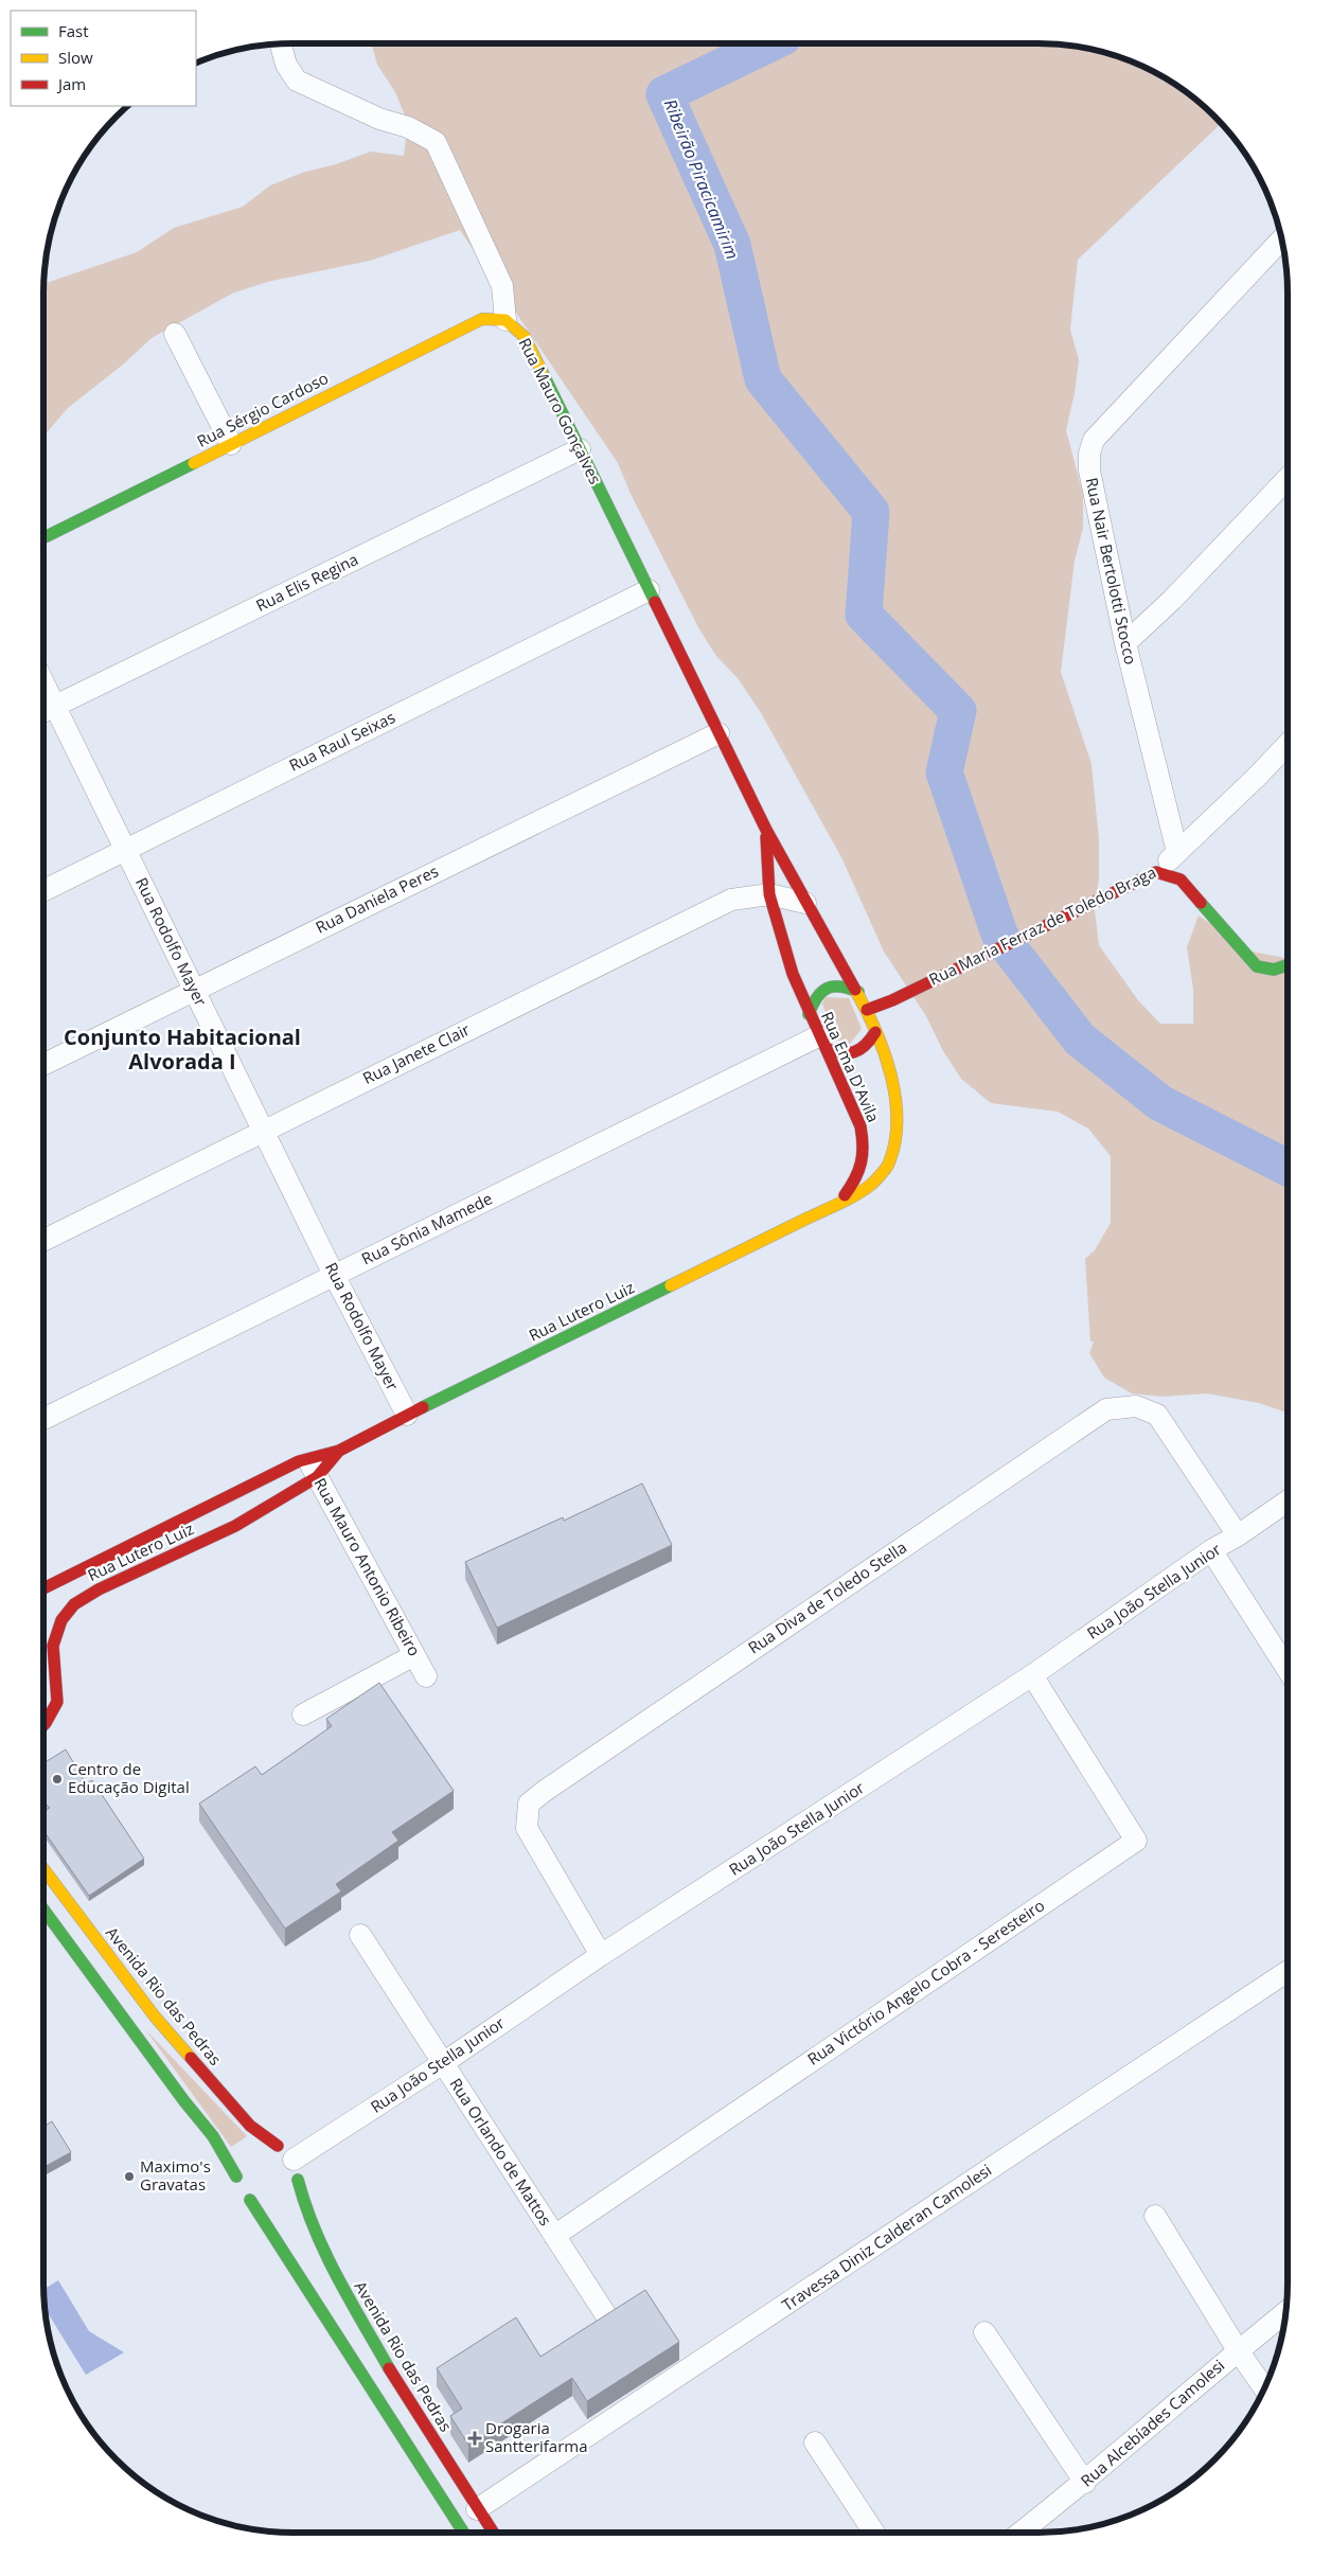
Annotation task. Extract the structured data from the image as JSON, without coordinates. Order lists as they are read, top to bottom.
{
  "streets": {
    "street": [
      "Rua Sérgio Cardoso",
      "Rua Mauro Gonçalves",
      "Rua Nair Bertolotti Stocco",
      "Rua Elis Regina",
      "Rua Raul Seixas",
      "Rua Daniela Peres",
      "Rua Maria Ferraz de Toledo Braga",
      "Rua Rodolfo Mayer",
      "Rua Janete Clair",
      "Rua Ema D'Avila",
      "Rua Sônia Mamede",
      "Rua Lutero Luiz",
      "Rua Mauro Antonio Ribeiro",
      "Rua João Stella Junior",
      "Rua Diva de Toledo Stella",
      "Rua Victório Angelo Cobra - Seresteiro",
      "Avenida Rio das Pedras",
      "Rua Orlando de Mattos",
      "Travessa Diniz Calderan Camolesi",
      "Rua Alcebíades Camolesi"
    ]
  },
  "crossings": [
    ["Rua Sérgio Cardoso", "Rua Mauro Gonçalves"],
    ["Rua Mauro Gonçalves", "Rua Elis Regina"],
    ["Rua Mauro Gonçalves", "Rua Raul Seixas"],
    ["Rua Mauro Gonçalves", "Rua Daniela Peres"],
    ["Rua Mauro Gonçalves", "Rua Ema D'Avila"],
    ["Rua Nair Bertolotti Stocco", "Rua Maria Ferraz de Toledo Braga"],
    ["Rua Elis Regina", "Rua Rodolfo Mayer"],
    ["Rua Raul Seixas", "Rua Rodolfo Mayer"],
    ["Rua Daniela Peres", "Rua Rodolfo Mayer"],
    ["Rua Maria Ferraz de Toledo Braga", "Rua Ema D'Avila"],
    ["Rua Maria Ferraz de Toledo Braga", "Rua Sônia Mamede"],
    ["Rua Rodolfo Mayer", "Rua Janete Clair"],
    ["Rua Rodolfo Mayer", "Rua Sônia Mamede"],
    ["Rua Rodolfo Mayer", "Rua Lutero Luiz"],
    ["Rua Janete Clair", "Rua Ema D'Avila"],
    ["Rua Ema D'Avila", "Rua Sônia Mamede"],
    ["Rua Ema D'Avila", "Rua Lutero Luiz"],
    ["Rua Lutero Luiz", "Rua Mauro Antonio Ribeiro"],
    ["Rua João Stella Junior", "Rua Diva de Toledo Stella"],
    ["Rua João Stella Junior", "Rua Victório Angelo Cobra - Seresteiro"],
    ["Rua João Stella Junior", "Avenida Rio das Pedras"],
    ["Rua João Stella Junior", "Rua Orlando de Mattos"],
    ["Rua Victório Angelo Cobra - Seresteiro", "Rua Orlando de Mattos"],
    ["Avenida Rio das Pedras", "Travessa Diniz Calderan Camolesi"]
  ],
  "districts": ["Conjunto Habitacional Alvorada I"],
  "water": ["Ribeirão Piracicamirim"],
  "places": {
    "other": ["Centro de Educação Digital", "Maximo's Gravatas"],
    "health": ["Drogaria Santterifarma"]
  },
  "legend": ["Fast", "Slow", "Jam"]
}
